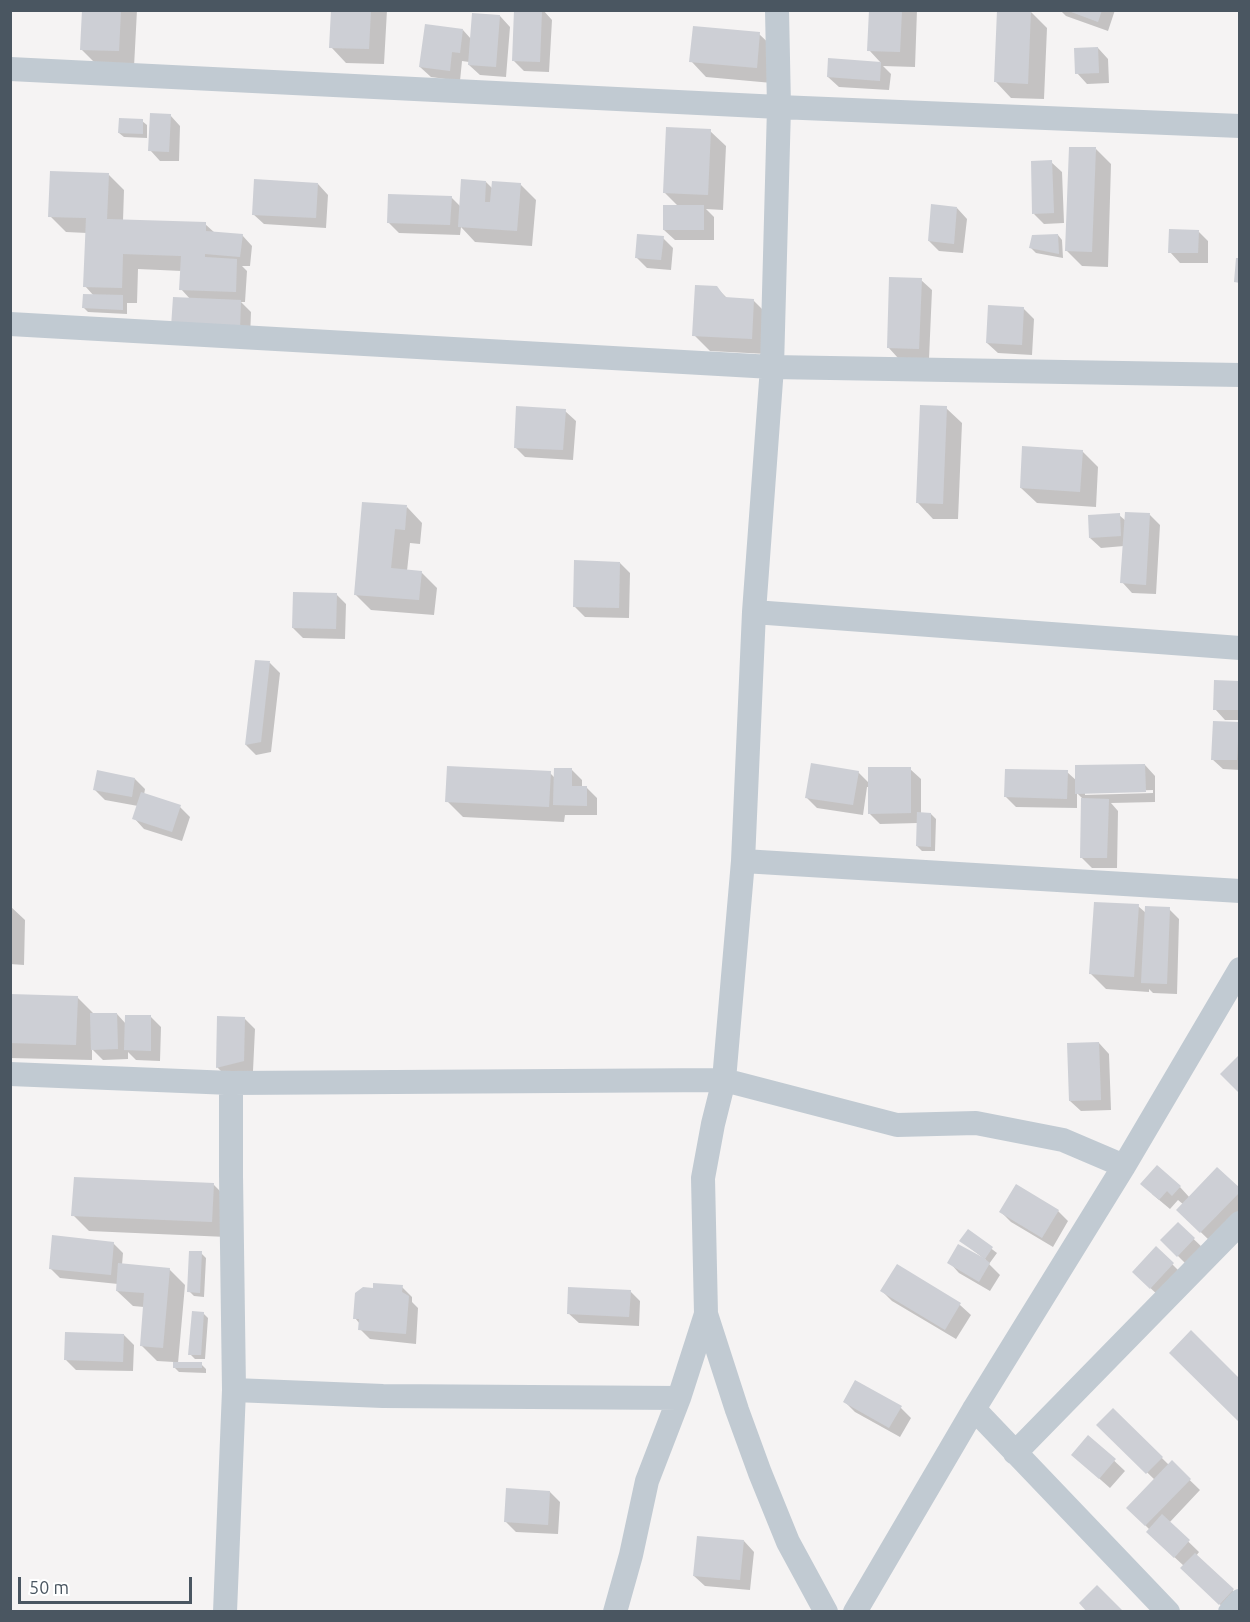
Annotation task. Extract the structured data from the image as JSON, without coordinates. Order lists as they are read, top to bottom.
{
  "scale_bar": "50 m"
}
